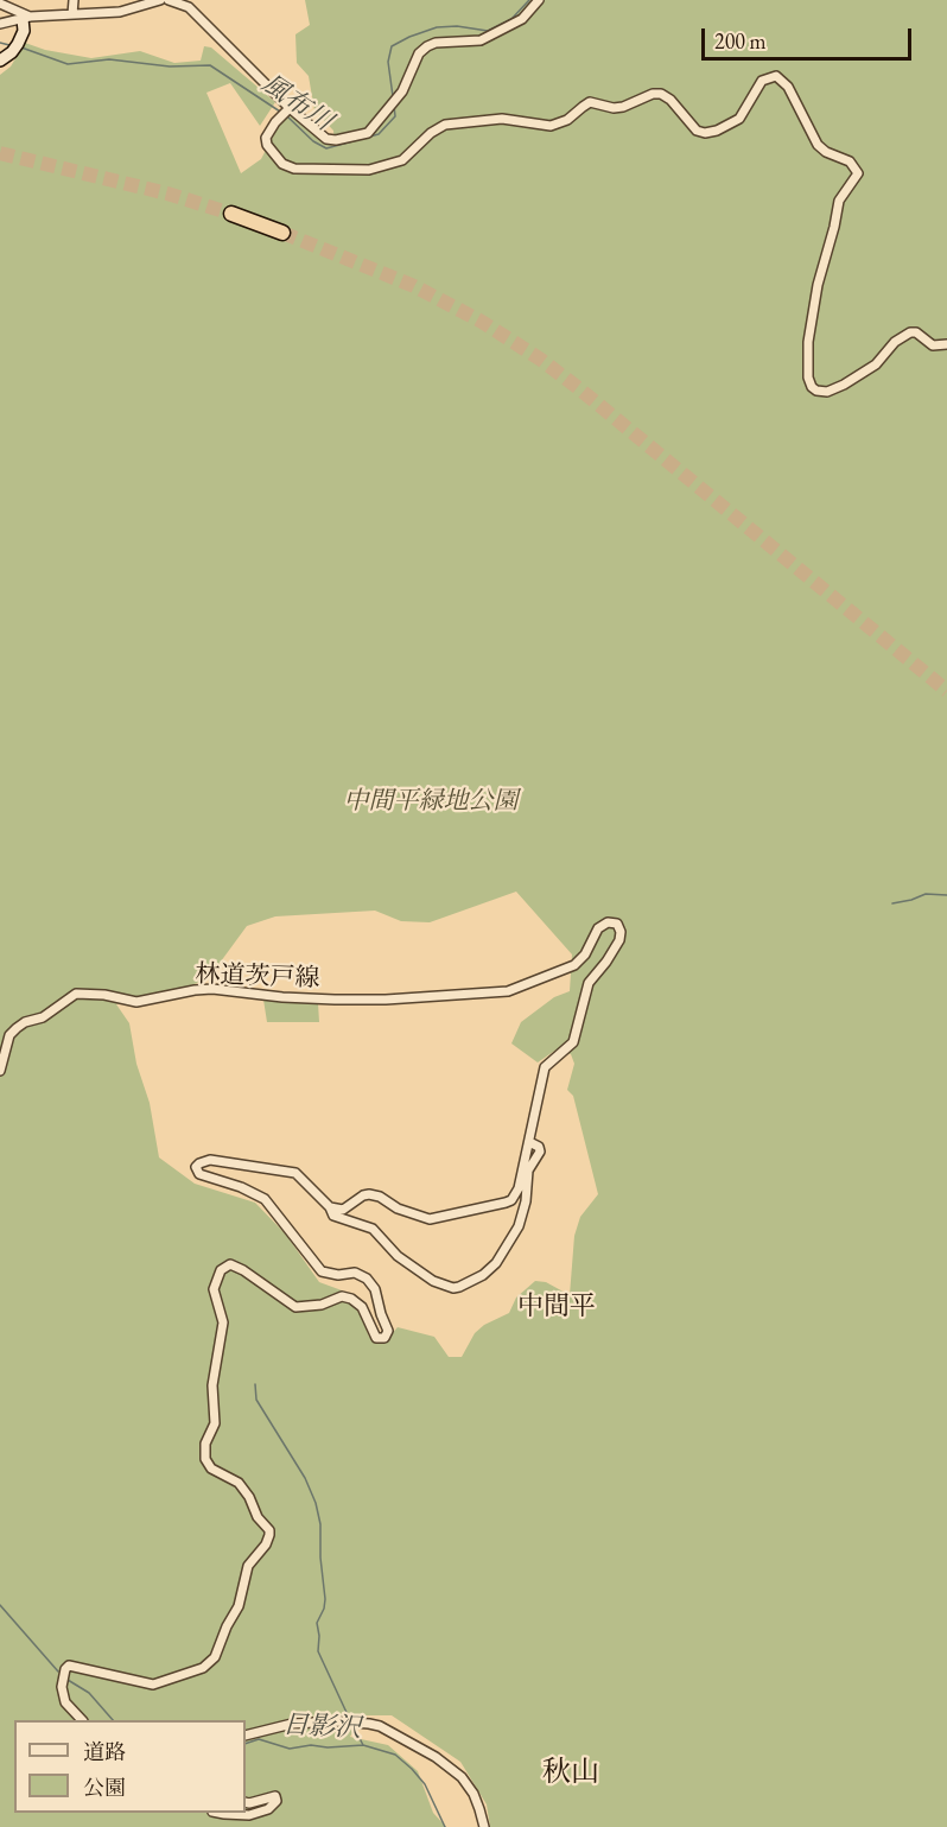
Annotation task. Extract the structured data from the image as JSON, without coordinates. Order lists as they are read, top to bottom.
{
  "streets": {
    "street": ["林道茨戸線"]
  },
  "districts": ["中間平", "秋山"],
  "water": ["風布川", "日影沢"],
  "parks": ["中間平緑地公園"],
  "legend": ["道路", "公園"],
  "scale_bar": "200 m"
}
